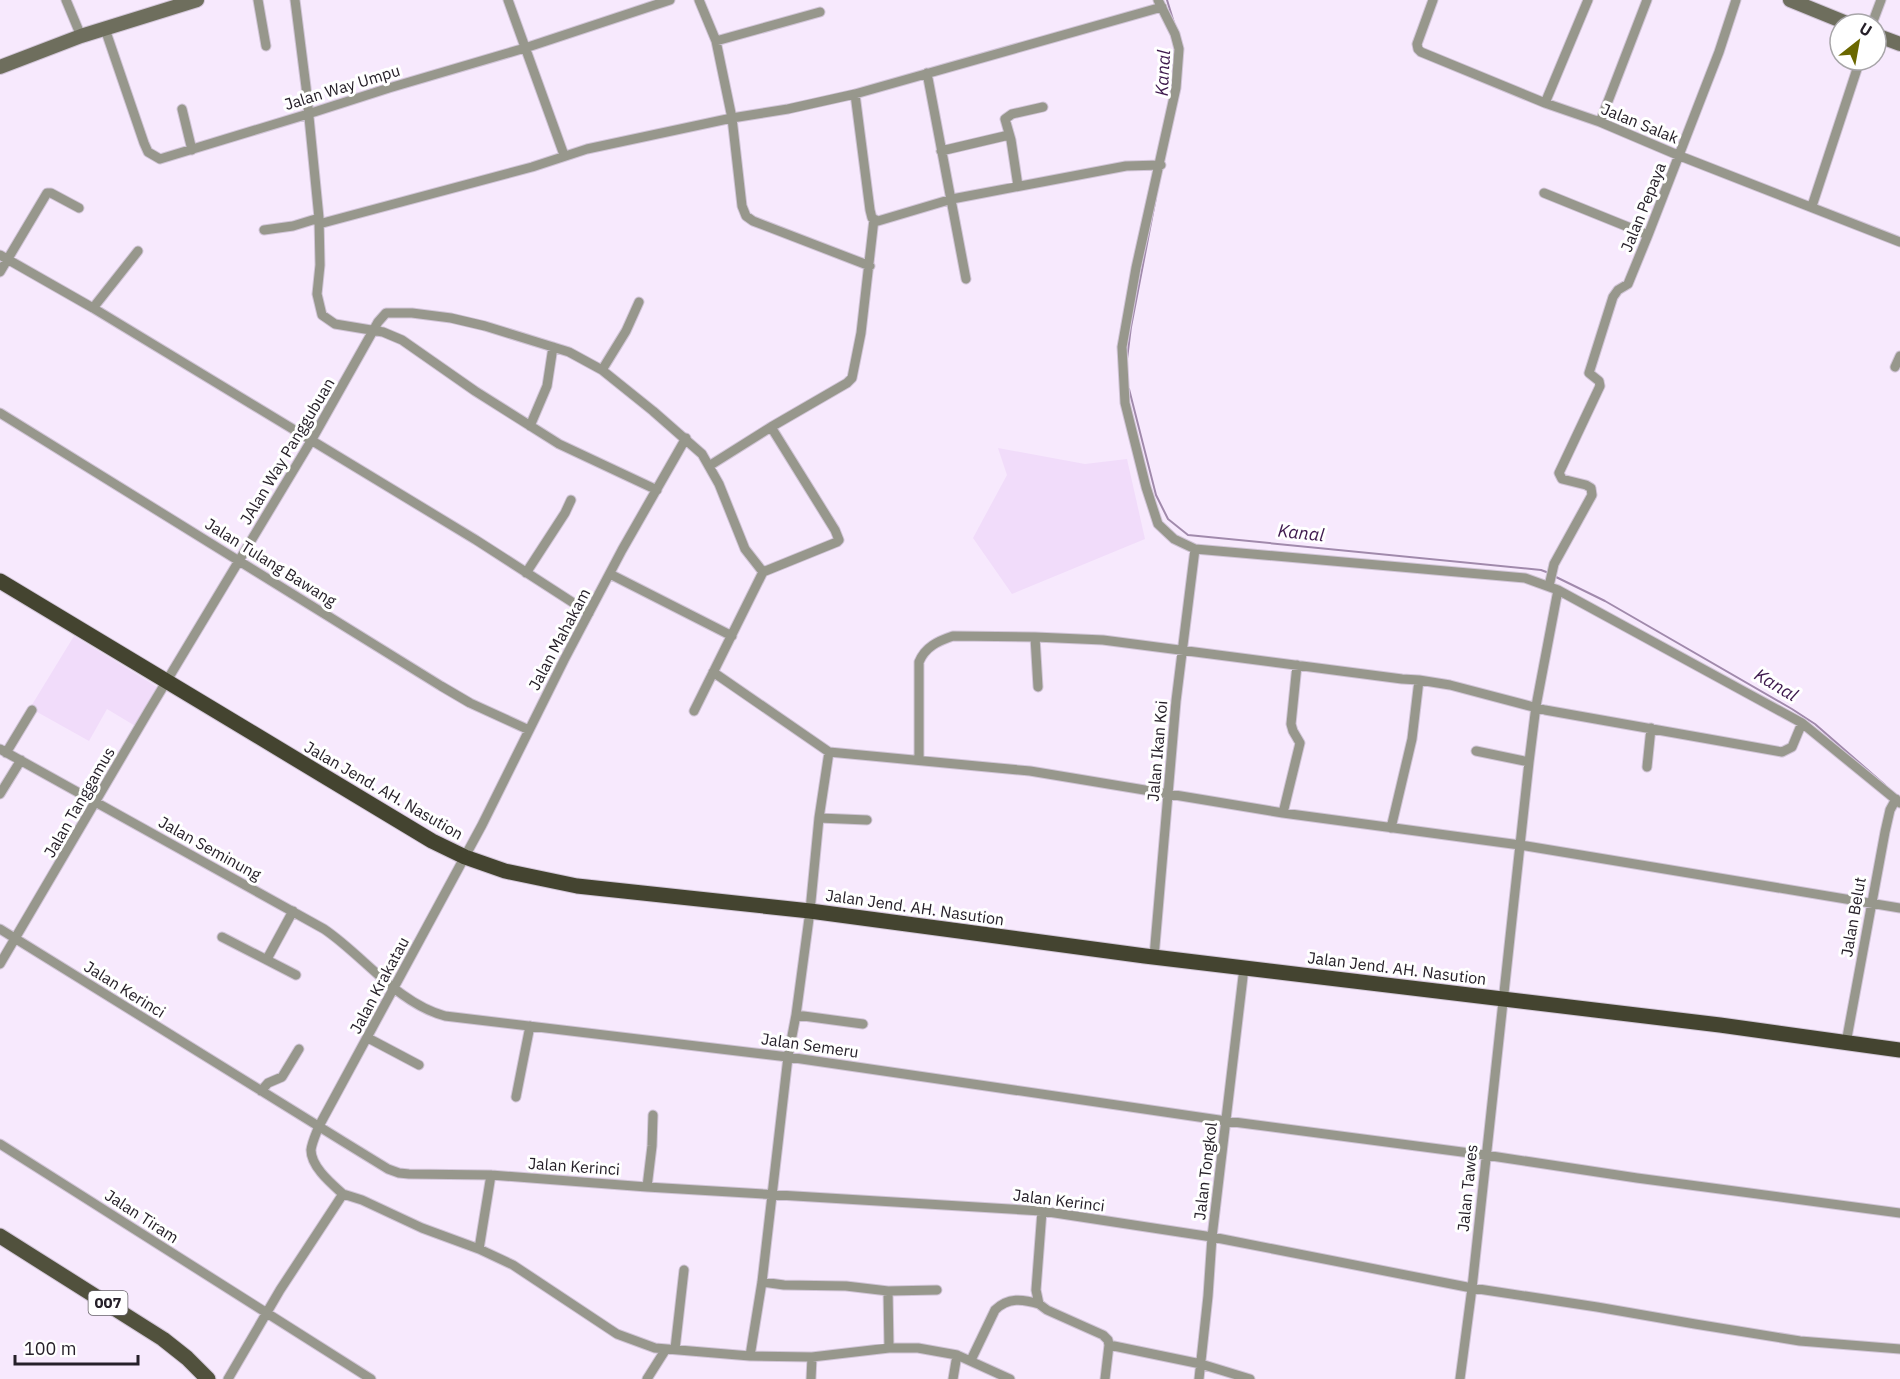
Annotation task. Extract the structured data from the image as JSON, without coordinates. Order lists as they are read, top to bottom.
{
  "streets": {
    "highway": ["Jalan Jend. AH. Nasution"],
    "main road": ["007"],
    "street": [
      "Jalan Way Umpu",
      "Jalan Salak",
      "Jalan Pepaya",
      "JAlan Way Panggubuan",
      "Jalan Tulang Bawang",
      "Jalan Mahakam",
      "Jalan Ikan Koi",
      "Jalan Tanggamus",
      "Jalan Seminung",
      "Jalan Belut",
      "Jalan Krakatau",
      "Jalan Kerinci",
      "Jalan Semeru",
      "Jalan Tongkol",
      "Jalan Tawes",
      "Jalan Tiram"
    ]
  },
  "crossings": [
    ["Jalan Salak", "Jalan Pepaya"],
    ["Jalan Pepaya", "Jalan Tawes"],
    ["JAlan Way Panggubuan", "Jalan Tulang Bawang"],
    ["JAlan Way Panggubuan", "Jalan Jend. AH. Nasution"],
    ["JAlan Way Panggubuan", "Jalan Tanggamus"],
    ["Jalan Tulang Bawang", "Jalan Mahakam"],
    ["Jalan Mahakam", "Jalan Jend. AH. Nasution"],
    ["Jalan Mahakam", "Jalan Krakatau"],
    ["Jalan Ikan Koi", "Jalan Jend. AH. Nasution"],
    ["Jalan Jend. AH. Nasution", "Jalan Tanggamus"],
    ["Jalan Jend. AH. Nasution", "Jalan Belut"],
    ["Jalan Jend. AH. Nasution", "Jalan Krakatau"],
    ["Jalan Jend. AH. Nasution", "Jalan Tongkol"],
    ["Jalan Jend. AH. Nasution", "Jalan Tawes"],
    ["Jalan Tanggamus", "Jalan Seminung"],
    ["Jalan Tanggamus", "Jalan Kerinci"],
    ["Jalan Seminung", "Jalan Krakatau"],
    ["Jalan Seminung", "Jalan Semeru"],
    ["Jalan Krakatau", "Jalan Kerinci"],
    ["Jalan Krakatau", "Jalan Semeru"],
    ["Jalan Kerinci", "Jalan Tongkol"],
    ["Jalan Kerinci", "Jalan Tawes"],
    ["Jalan Semeru", "Jalan Tongkol"],
    ["Jalan Semeru", "Jalan Tawes"]
  ],
  "water": ["Kanal"],
  "scale_bar": "100 m",
  "north": "top right"
}
